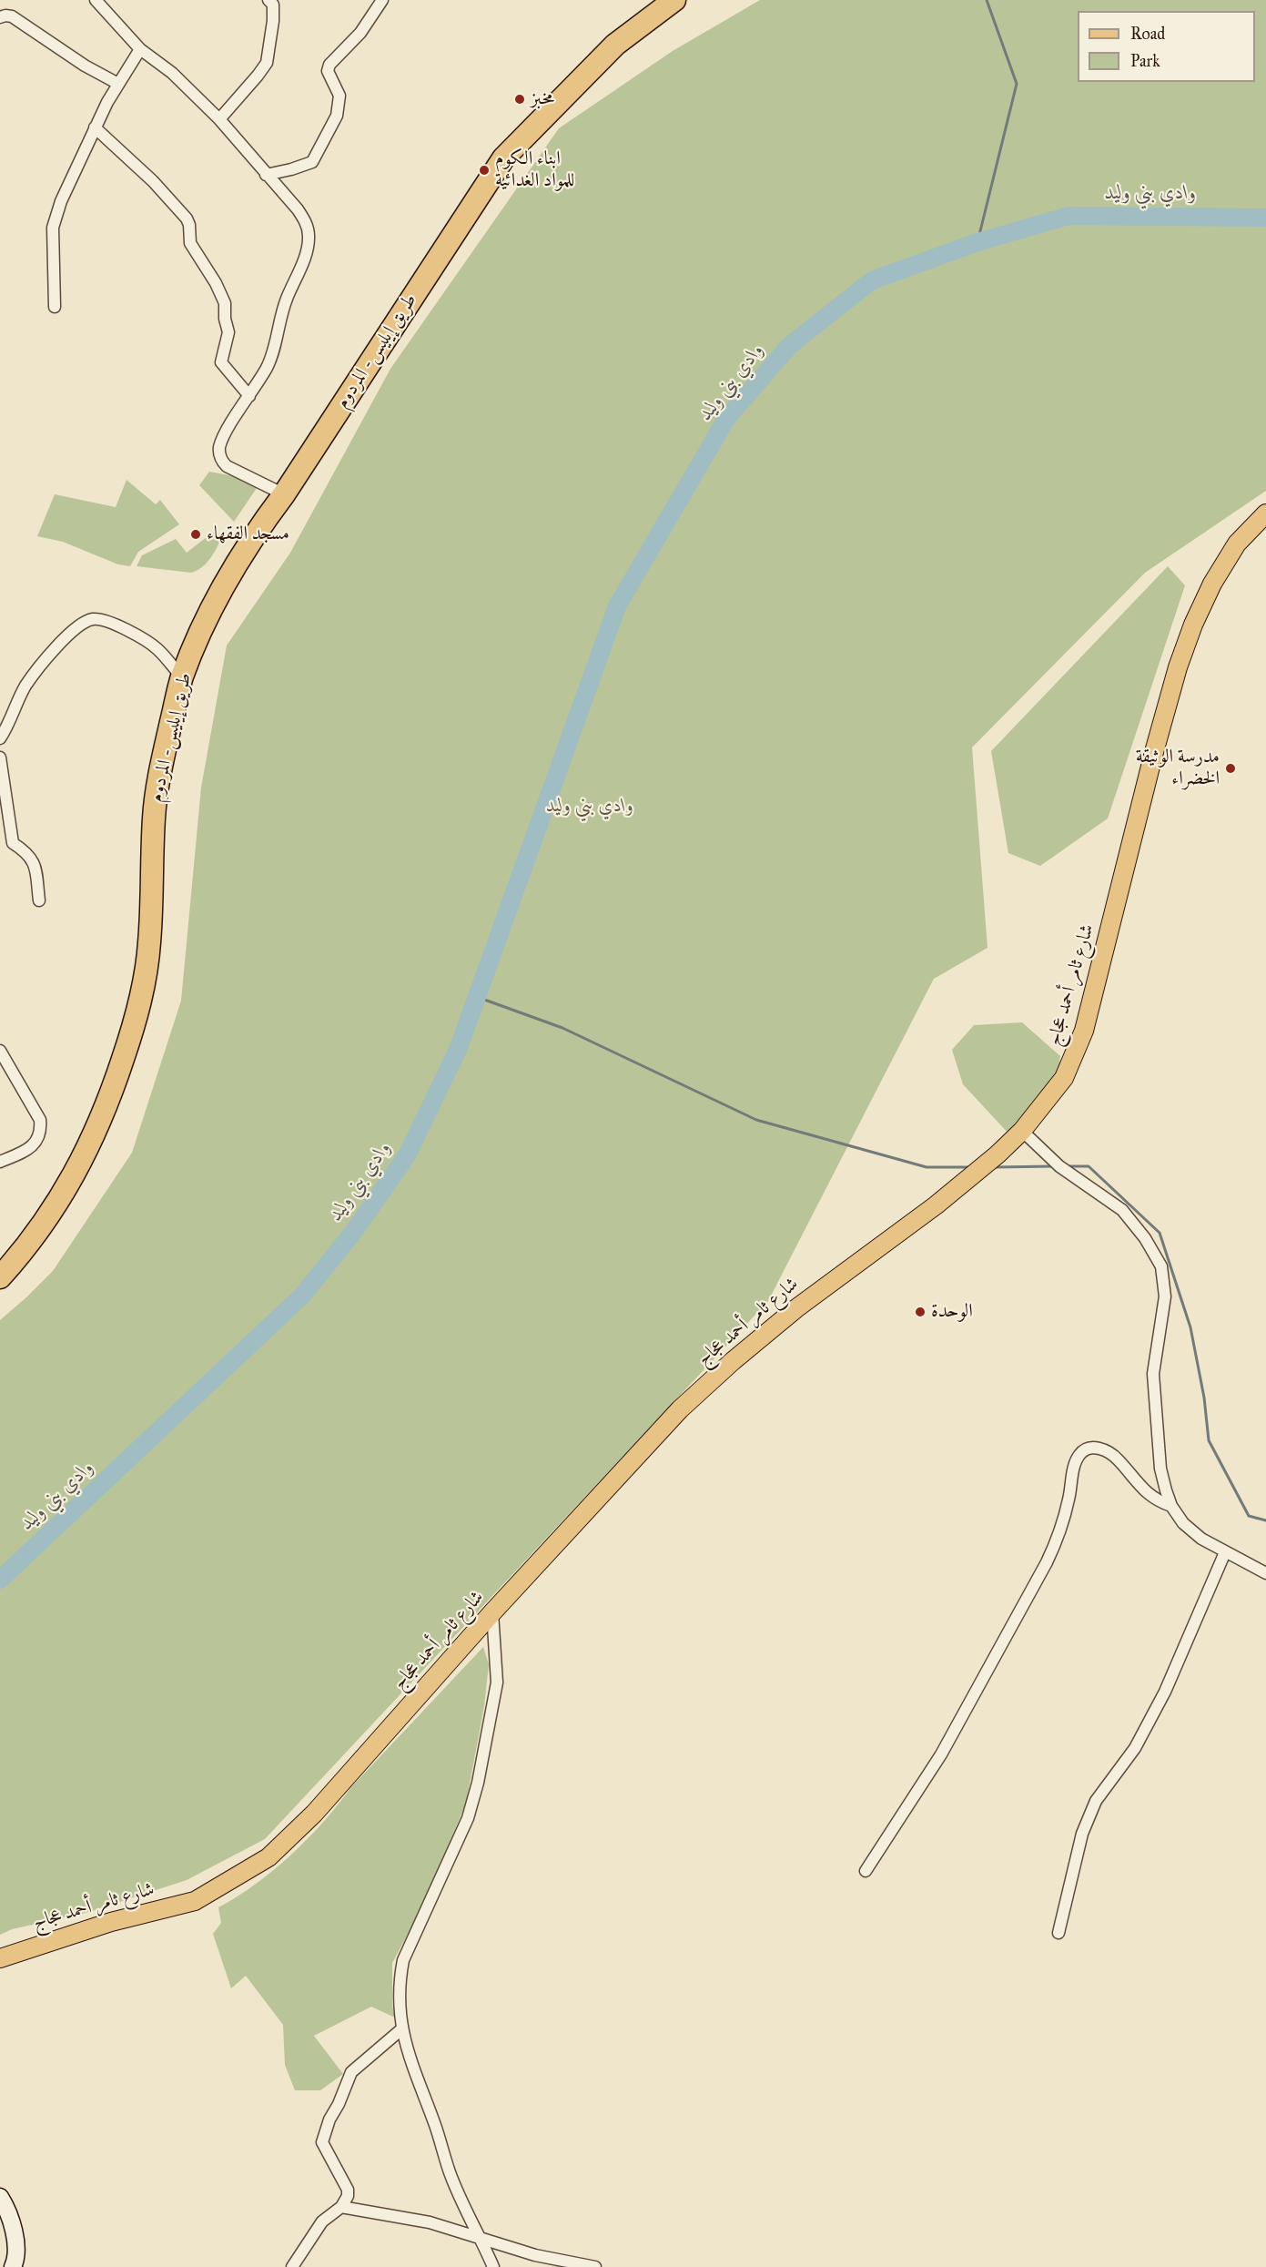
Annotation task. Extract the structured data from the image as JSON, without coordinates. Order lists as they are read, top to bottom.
{
  "streets": {
    "highway": ["طريق إيليس- المردوم"],
    "main road": ["شارع ثامر أحمد عجاج"]
  },
  "water": ["وادي بني وليد"],
  "parks": ["وادي بني وليد"],
  "places": [
    "مخبز",
    "ابناء الكوم للمواد الغدائية",
    "مسجد الفقهاء",
    "مدرسة الوثيقة الخضراء",
    "الوحدة"
  ],
  "legend": ["Road", "Park"]
}
